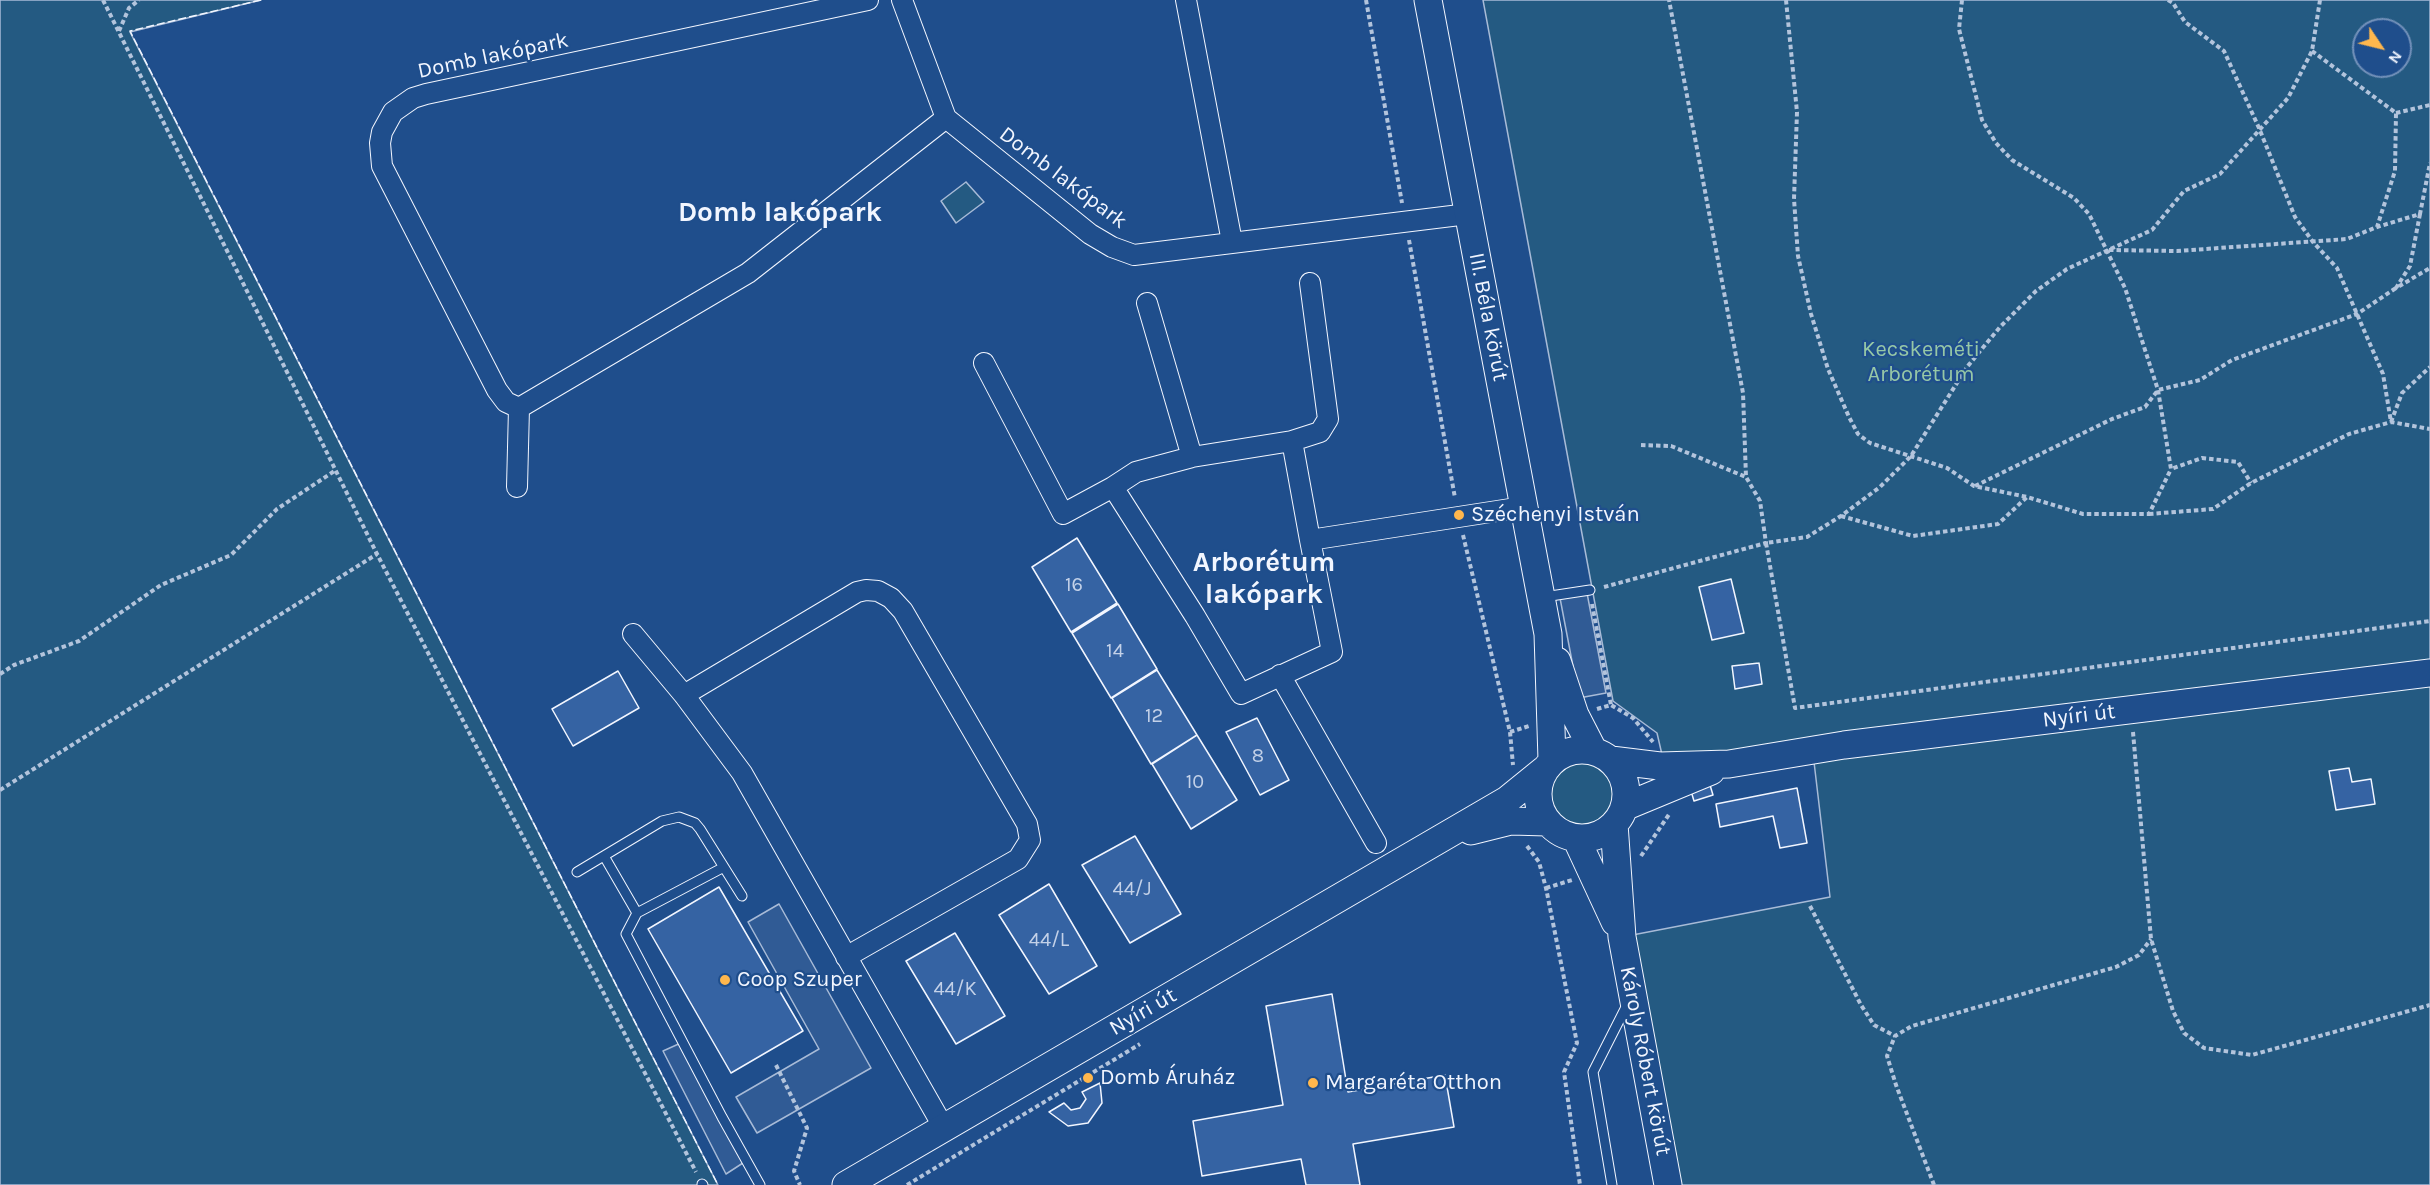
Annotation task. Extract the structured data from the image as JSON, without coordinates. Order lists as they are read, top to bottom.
{
  "streets": {
    "street": [
      "Domb lakópark",
      "III. Béla körút",
      "Nyíri út",
      "Károly Róbert körút"
    ]
  },
  "crossings": [
    ["Domb lakópark", "III. Béla körút"],
    ["III. Béla körút", "Nyíri út"],
    ["III. Béla körút", "Károly Róbert körút"],
    ["Nyíri út", "Károly Róbert körút"]
  ],
  "districts": ["Domb lakópark", "Arborétum lakópark"],
  "parks": ["Kecskeméti Arborétum"],
  "places": [
    "Széchenyi István",
    "Coop Szuper",
    "Domb Áruház",
    "Margaréta Otthon"
  ],
  "house_numbers": [
    "16",
    "14",
    "12",
    "8",
    "10",
    "44/J",
    "44/L",
    "44/K"
  ],
  "north": "bottom right"
}
